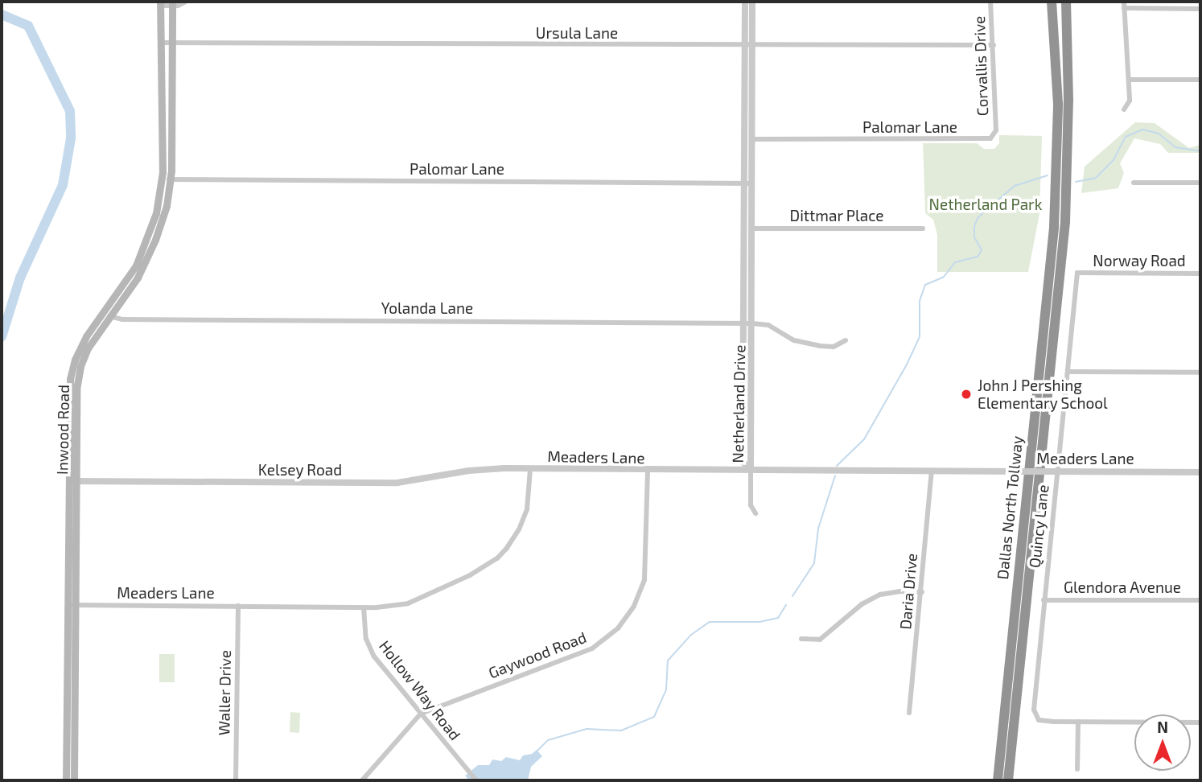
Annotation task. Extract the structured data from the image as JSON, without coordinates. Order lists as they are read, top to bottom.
{
  "streets": {
    "highway": ["Dallas North Tollway"],
    "main road": ["Inwood Road"],
    "street": [
      "Ursula Lane",
      "Corvallis Drive",
      "Palomar Lane",
      "Dittmar Place",
      "Norway Road",
      "Yolanda Lane",
      "Netherland Drive",
      "Meaders Lane",
      "Kelsey Road",
      "Quincy Lane",
      "Glendora Avenue",
      "Daria Drive",
      "Gaywood Road",
      "Hollow Way Road",
      "Waller Drive"
    ]
  },
  "crossings": [
    ["Ursula Lane", "Corvallis Drive"],
    ["Ursula Lane", "Netherland Drive"],
    ["Ursula Lane", "Inwood Road"],
    ["Corvallis Drive", "Palomar Lane"],
    ["Palomar Lane", "Netherland Drive"],
    ["Palomar Lane", "Inwood Road"],
    ["Dittmar Place", "Netherland Drive"],
    ["Norway Road", "Quincy Lane"],
    ["Yolanda Lane", "Netherland Drive"],
    ["Yolanda Lane", "Inwood Road"],
    ["Netherland Drive", "Meaders Lane"],
    ["Inwood Road", "Meaders Lane"],
    ["Inwood Road", "Kelsey Road"],
    ["Meaders Lane", "Kelsey Road"],
    ["Meaders Lane", "Quincy Lane"],
    ["Meaders Lane", "Daria Drive"],
    ["Meaders Lane", "Gaywood Road"],
    ["Meaders Lane", "Hollow Way Road"],
    ["Meaders Lane", "Waller Drive"],
    ["Quincy Lane", "Glendora Avenue"],
    ["Gaywood Road", "Hollow Way Road"]
  ],
  "parks": ["Netherland Park"],
  "places": ["John J Pershing Elementary School"],
  "north": "top"
}
